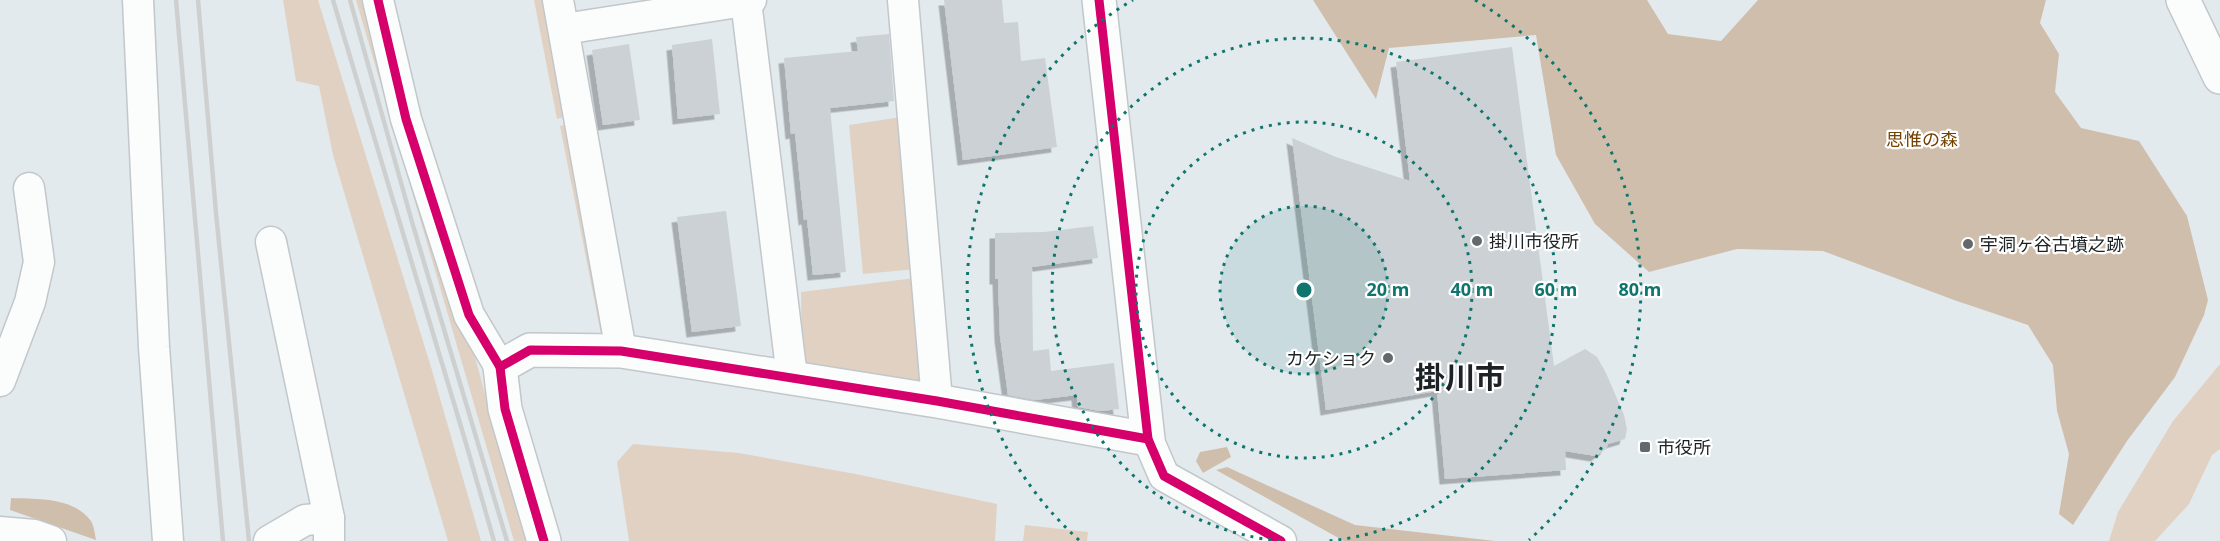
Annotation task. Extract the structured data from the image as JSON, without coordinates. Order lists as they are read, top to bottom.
{
  "districts": ["掛川市"],
  "parks": ["思惟の森"],
  "places": {
    "other": ["掛川市役所", "宇洞ヶ谷古墳之跡", "カケショク"],
    "transit": ["市役所"]
  },
  "rings": [
    "20 m",
    "40 m",
    "60 m",
    "80 m"
  ]
}
